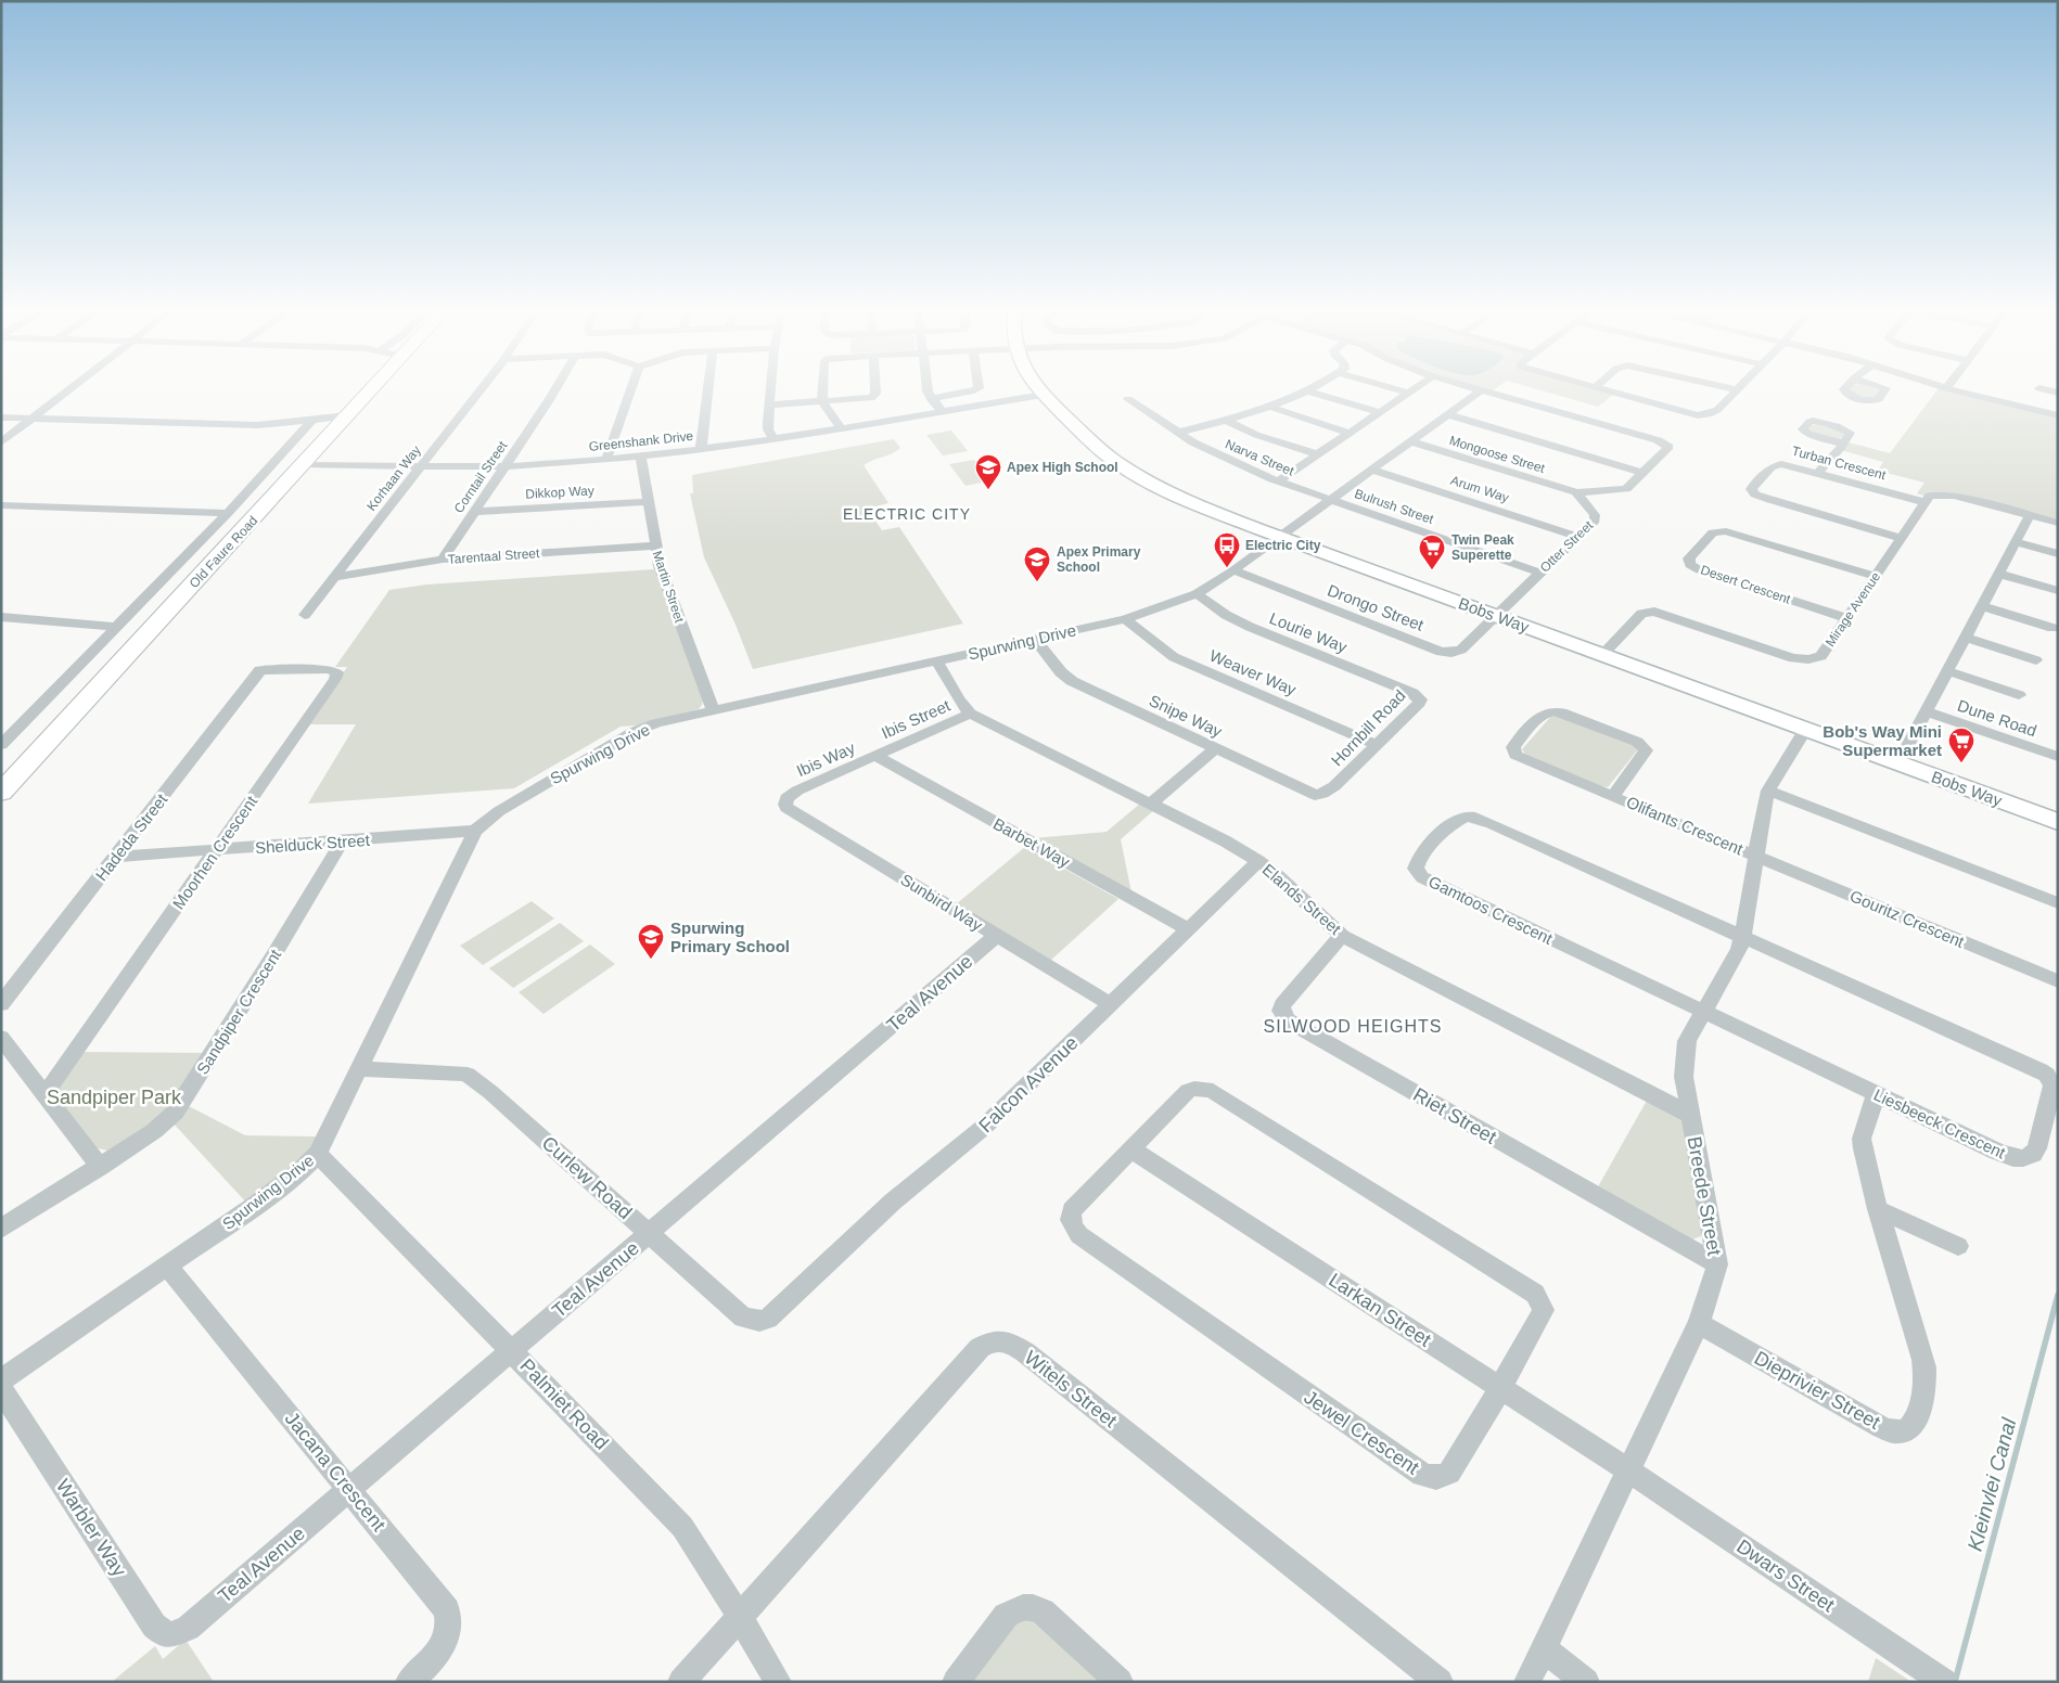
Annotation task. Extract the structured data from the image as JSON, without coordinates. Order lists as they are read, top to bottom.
{
  "streets": {
    "main road": ["Old Faure Road"],
    "street": [
      "Greenshank Drive",
      "Mongoose Street",
      "Narva Street",
      "Turban Crescent",
      "Corntail Street",
      "Korhaan Way",
      "Arum Way",
      "Dikkop Way",
      "Bulrush Street",
      "Otter Street",
      "Tarentaal Street",
      "Desert Crescent",
      "Martin Street",
      "Drongo Street",
      "Mirage Avenue",
      "Bobs Way",
      "Lourie Way",
      "Spurwing Drive",
      "Weaver Way",
      "Snipe Way",
      "Dune Road",
      "Ibis Street",
      "Hornbill Road",
      "Ibis Way",
      "Olifants Crescent",
      "Hadeda Street",
      "Barbet Way",
      "Shelduck Street",
      "Moorhen Crescent",
      "Elands Street",
      "Sunbird Way",
      "Gamtoos Crescent",
      "Gouritz Crescent",
      "Teal Avenue",
      "Sandpiper Crescent",
      "Falcon Avenue",
      "Riet Street",
      "Liesbeeck Crescent",
      "Curlew Road",
      "Breede Street",
      "Larkan Street",
      "Witels Street",
      "Dieprivier Street",
      "Palmiet Road",
      "Jewel Crescent",
      "Jacana Crescent",
      "Warbler Way",
      "Dwars Street"
    ]
  },
  "crossings": [
    ["Greenshank Drive", "Corntail Street"],
    ["Greenshank Drive", "Korhaan Way"],
    ["Greenshank Drive", "Old Faure Road"],
    ["Greenshank Drive", "Martin Street"],
    ["Greenshank Drive", "Bobs Way"],
    ["Mongoose Street", "Otter Street"],
    ["Mongoose Street", "Spurwing Drive"],
    ["Narva Street", "Bulrush Street"],
    ["Narva Street", "Spurwing Drive"],
    ["Turban Crescent", "Mirage Avenue"],
    ["Corntail Street", "Dikkop Way"],
    ["Corntail Street", "Tarentaal Street"],
    ["Korhaan Way", "Tarentaal Street"],
    ["Arum Way", "Otter Street"],
    ["Arum Way", "Spurwing Drive"],
    ["Dikkop Way", "Martin Street"],
    ["Bulrush Street", "Otter Street"],
    ["Bulrush Street", "Spurwing Drive"],
    ["Otter Street", "Drongo Street"],
    ["Otter Street", "Bobs Way"],
    ["Tarentaal Street", "Martin Street"],
    ["Desert Crescent", "Mirage Avenue"],
    ["Martin Street", "Spurwing Drive"],
    ["Drongo Street", "Bobs Way"],
    ["Drongo Street", "Spurwing Drive"],
    ["Mirage Avenue", "Bobs Way"],
    ["Bobs Way", "Spurwing Drive"],
    ["Bobs Way", "Breede Street"],
    ["Lourie Way", "Spurwing Drive"],
    ["Lourie Way", "Hornbill Road"],
    ["Spurwing Drive", "Weaver Way"],
    ["Spurwing Drive", "Snipe Way"],
    ["Spurwing Drive", "Shelduck Street"],
    ["Spurwing Drive", "Elands Street"],
    ["Spurwing Drive", "Curlew Road"],
    ["Spurwing Drive", "Palmiet Road"],
    ["Spurwing Drive", "Jacana Crescent"],
    ["Weaver Way", "Hornbill Road"],
    ["Snipe Way", "Hornbill Road"],
    ["Ibis Street", "Ibis Way"],
    ["Ibis Street", "Barbet Way"],
    ["Ibis Street", "Elands Street"],
    ["Ibis Way", "Barbet Way"],
    ["Ibis Way", "Sunbird Way"],
    ["Olifants Crescent", "Gouritz Crescent"],
    ["Olifants Crescent", "Breede Street"],
    ["Hadeda Street", "Shelduck Street"],
    ["Hadeda Street", "Moorhen Crescent"],
    ["Barbet Way", "Falcon Avenue"],
    ["Shelduck Street", "Moorhen Crescent"],
    ["Shelduck Street", "Sandpiper Crescent"],
    ["Elands Street", "Falcon Avenue"],
    ["Elands Street", "Riet Street"],
    ["Elands Street", "Breede Street"],
    ["Sunbird Way", "Teal Avenue"],
    ["Sunbird Way", "Falcon Avenue"],
    ["Gamtoos Crescent", "Liesbeeck Crescent"],
    ["Gamtoos Crescent", "Breede Street"],
    ["Gouritz Crescent", "Breede Street"],
    ["Teal Avenue", "Curlew Road"],
    ["Teal Avenue", "Palmiet Road"],
    ["Teal Avenue", "Jacana Crescent"],
    ["Teal Avenue", "Warbler Way"],
    ["Falcon Avenue", "Curlew Road"],
    ["Riet Street", "Breede Street"],
    ["Liesbeeck Crescent", "Breede Street"],
    ["Liesbeeck Crescent", "Dieprivier Street"],
    ["Breede Street", "Larkan Street"],
    ["Breede Street", "Dieprivier Street"],
    ["Breede Street", "Dwars Street"],
    ["Larkan Street", "Jewel Crescent"],
    ["Larkan Street", "Dwars Street"],
    ["Witels Street", "Palmiet Road"]
  ],
  "districts": ["ELECTRIC CITY", "SILWOOD HEIGHTS"],
  "water": ["Kleinvlei Canal"],
  "parks": ["Sandpiper Park"],
  "places": {
    "school or university": ["Apex High School", "Apex Primary School", "Spurwing Primary School"],
    "bus stop": ["Electric City"],
    "supermarket": ["Twin Peak Superette", "Bob's Way Mini Supermarket"]
  }
}
